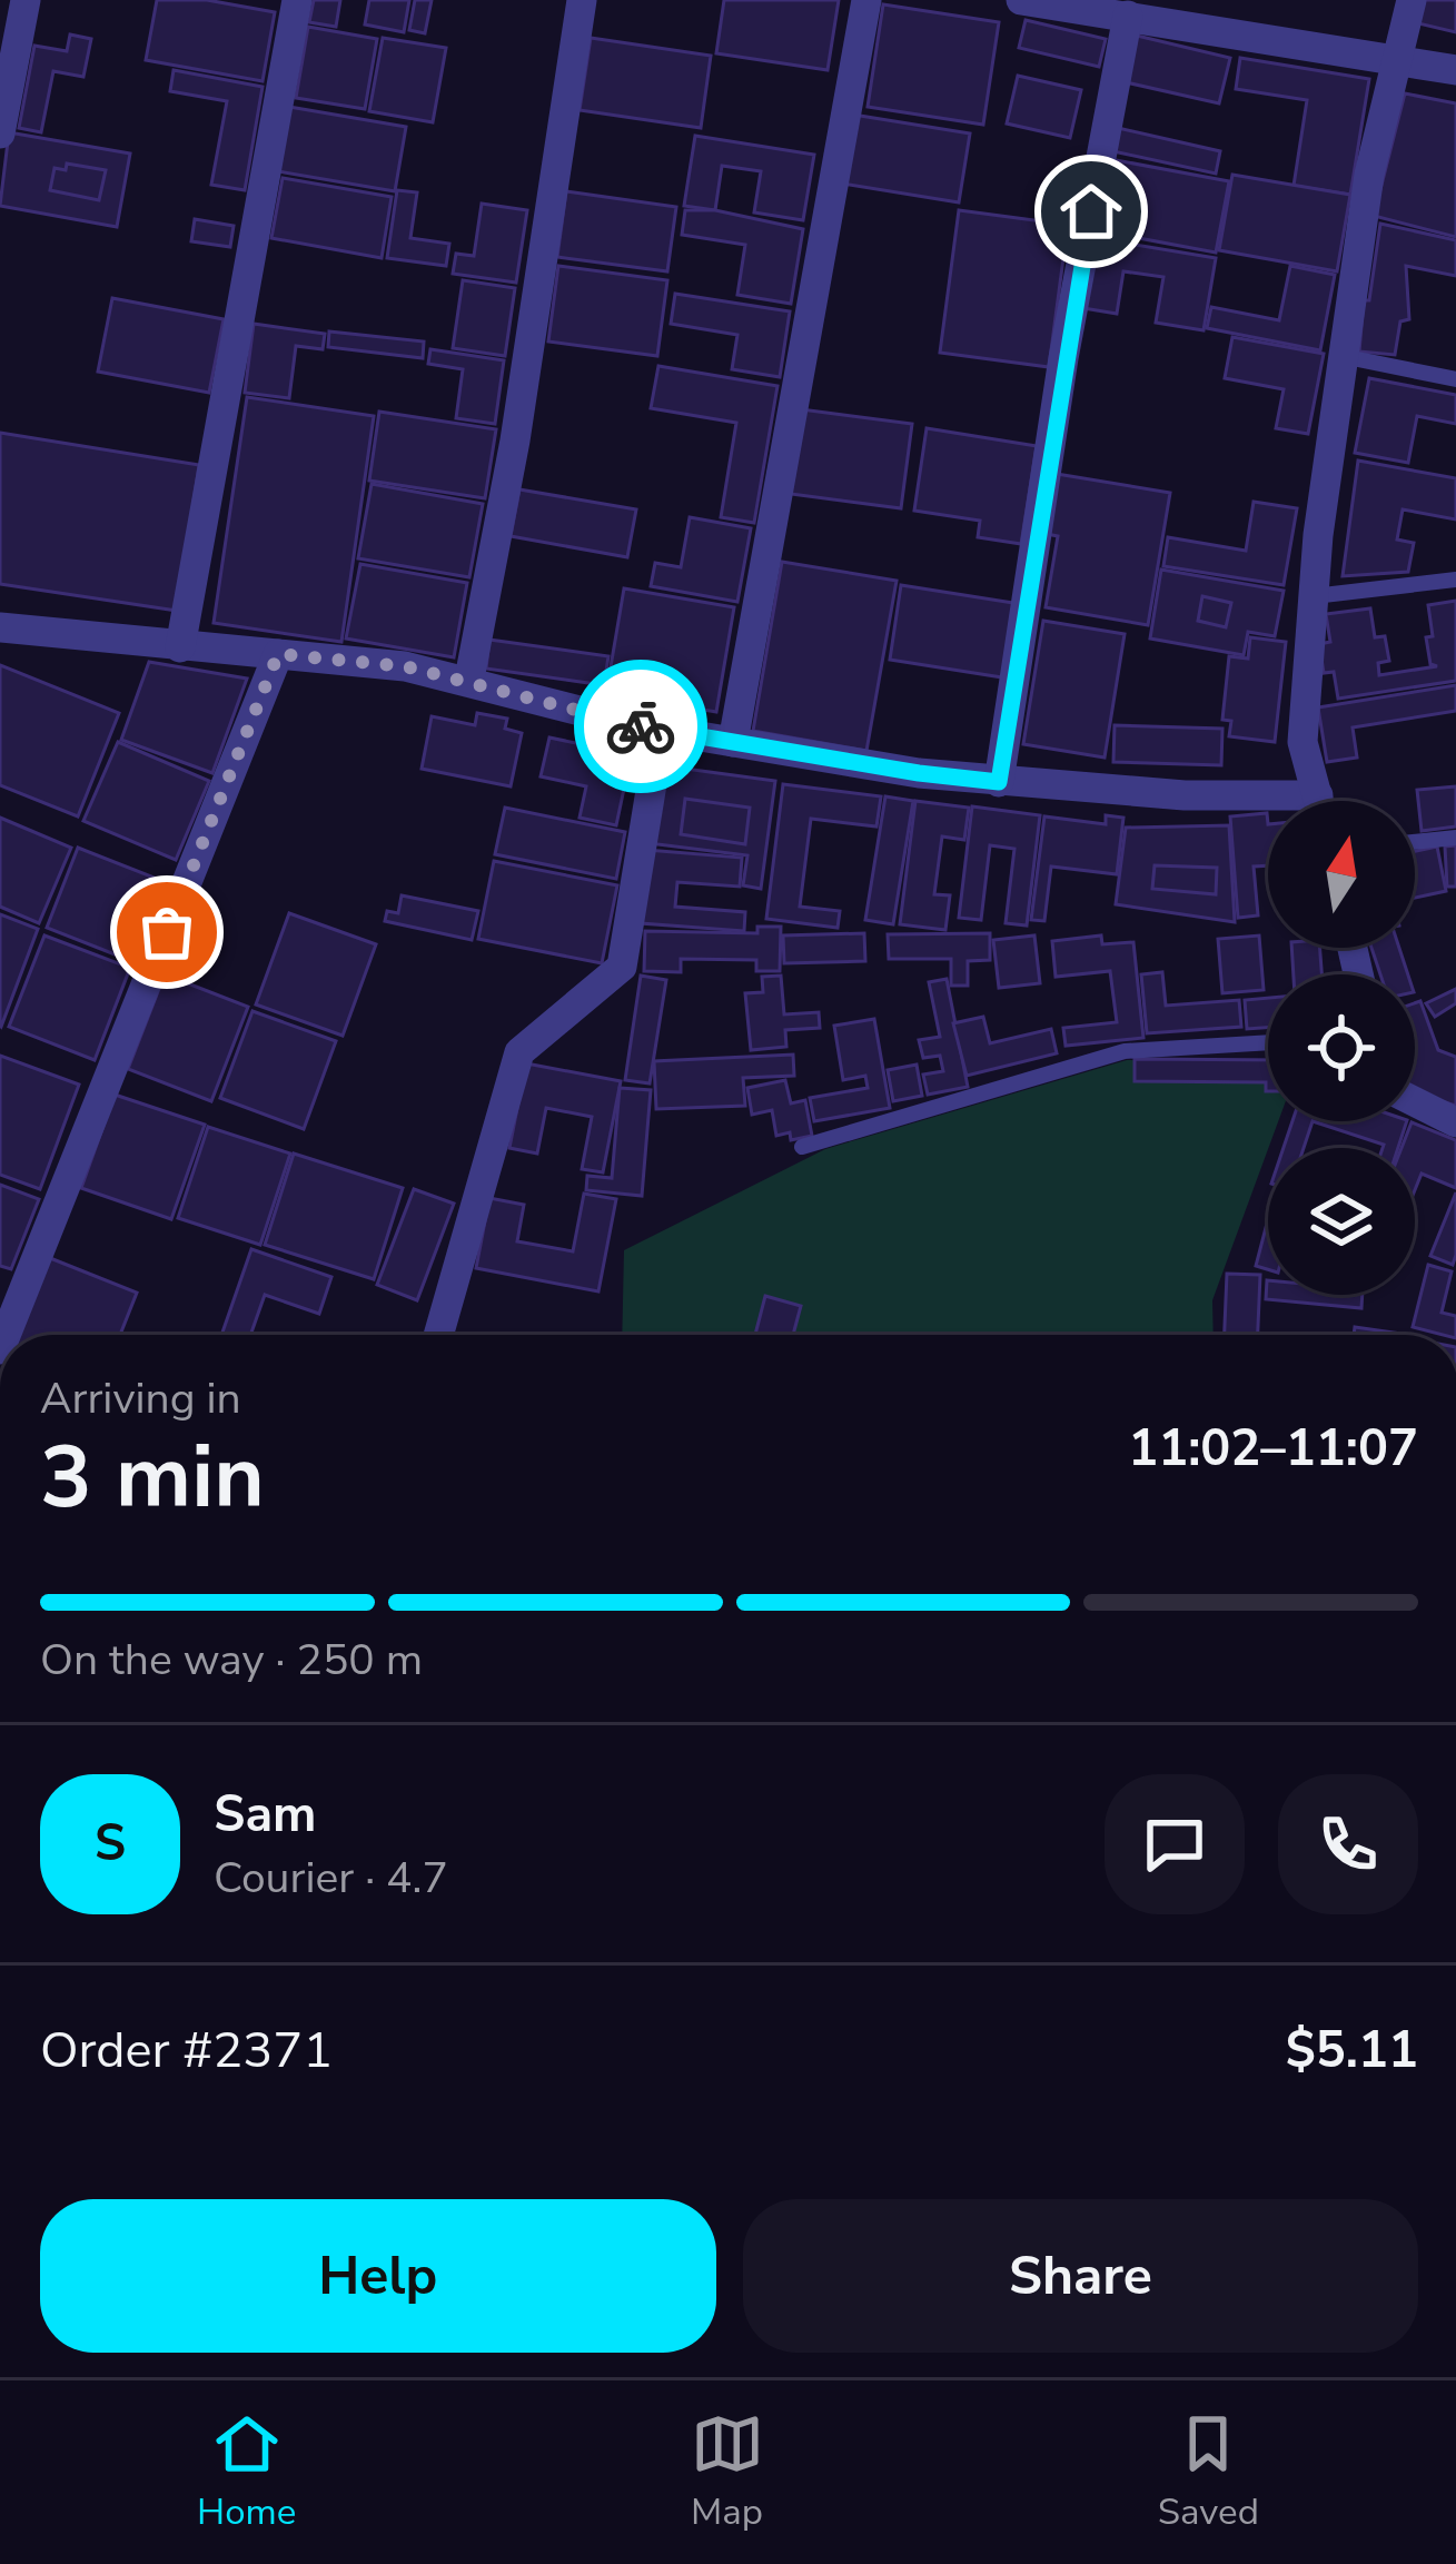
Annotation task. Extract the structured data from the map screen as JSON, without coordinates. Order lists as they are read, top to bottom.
{
  "north": "top",
  "page": {
    "heading": ["3 min", "Arriving in", "11:02–11:07"],
    "panel": [
      "Sam",
      "Courier · 4.7",
      "Order #2371",
      "$5.11"
    ],
    "bar": "On the way · 250 m",
    "round": "S",
    "buttons": ["Help", "Share"],
    "tabs": ["Home", "Map", "Saved"]
  }
}
